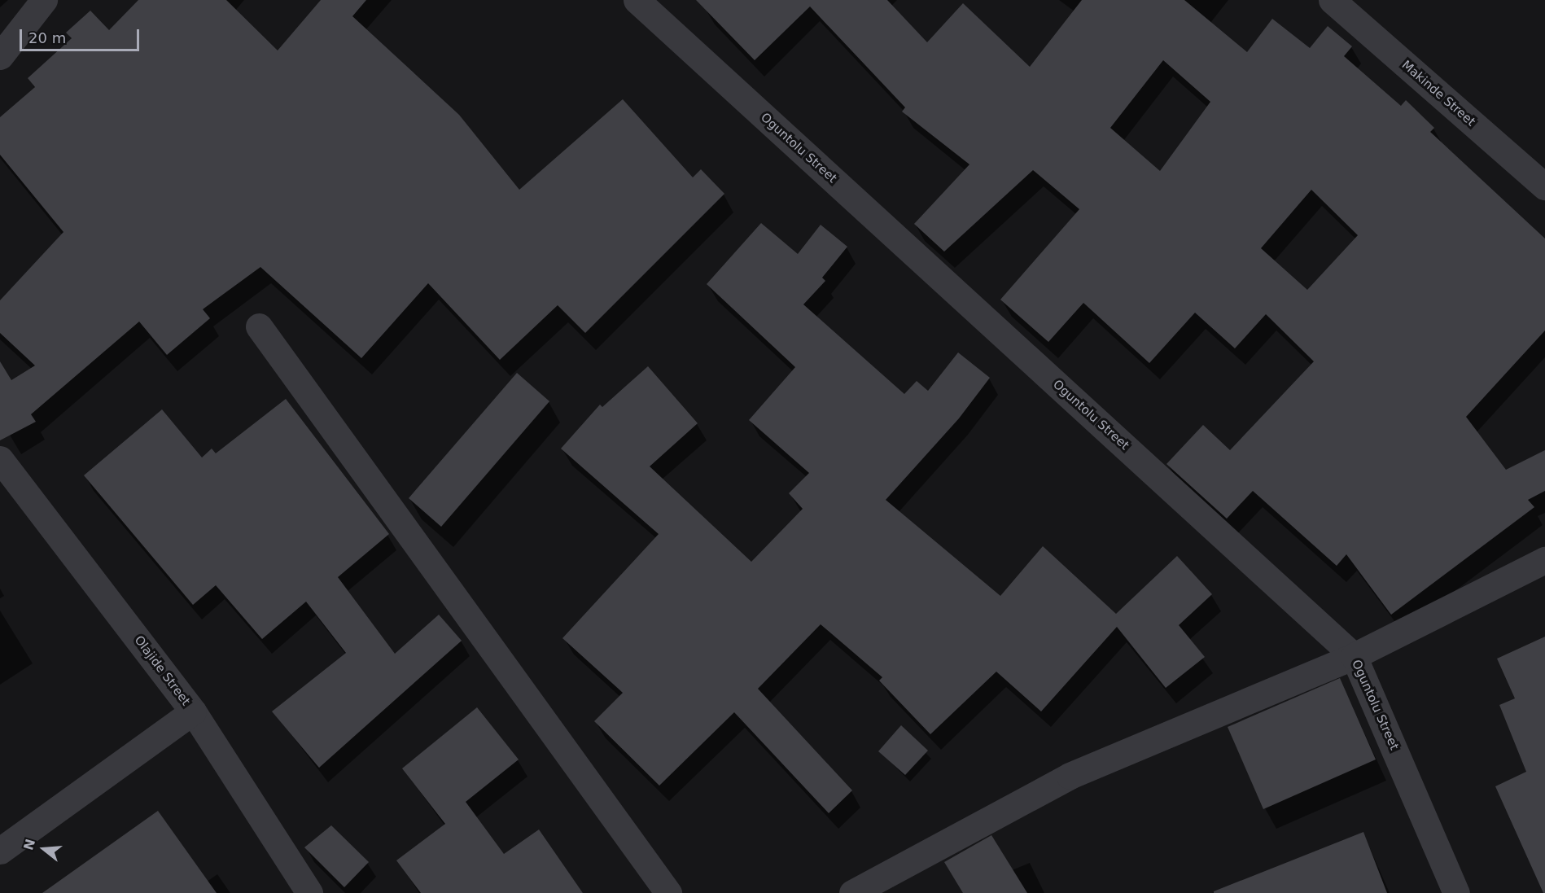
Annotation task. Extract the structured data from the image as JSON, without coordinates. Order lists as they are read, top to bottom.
{
  "streets": {
    "street": ["Makinde Street", "Oguntolu Street", "Olajide Street"]
  },
  "scale_bar": "20 m",
  "north": "left"
}
